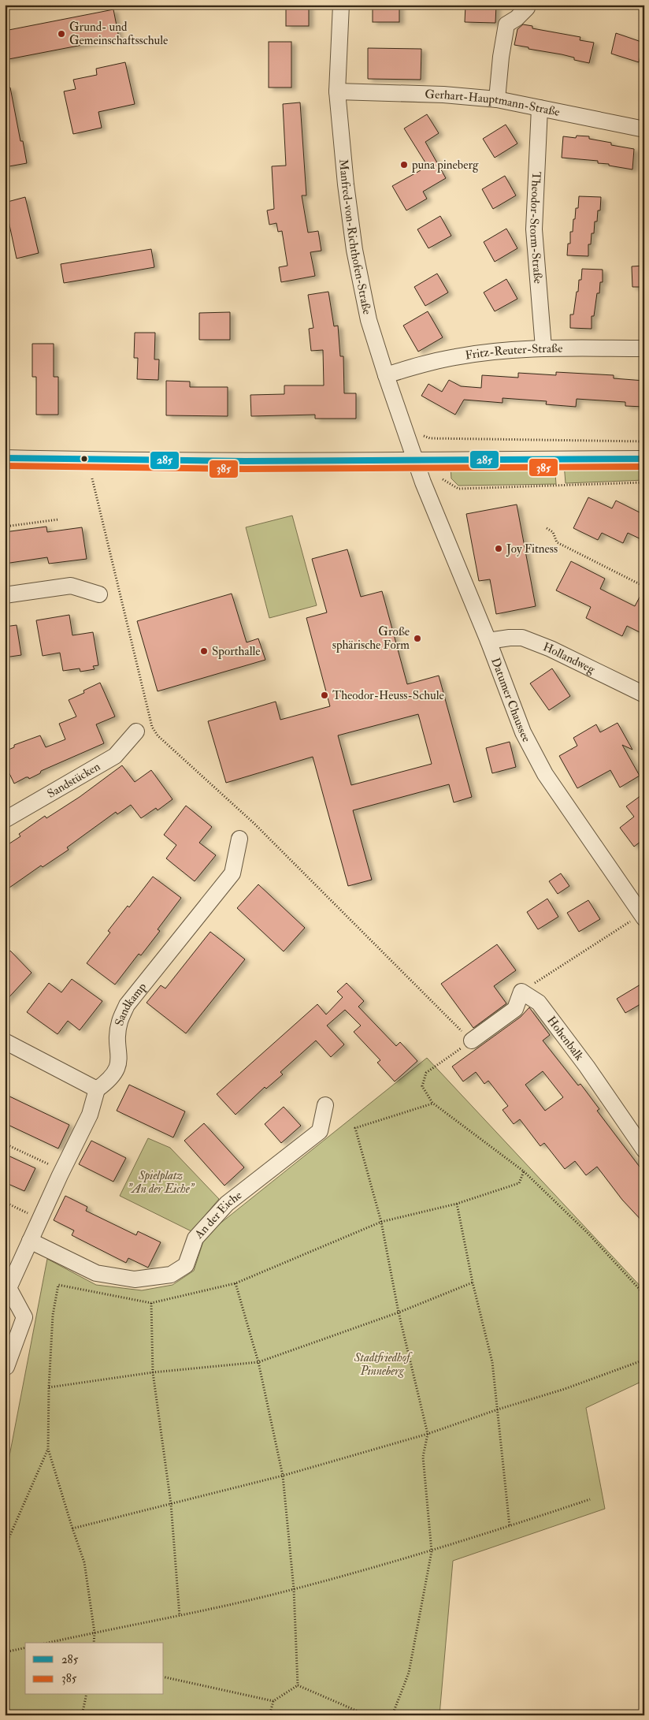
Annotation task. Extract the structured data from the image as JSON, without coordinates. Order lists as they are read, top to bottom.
{
  "streets": {
    "street": [
      "Gerhart-Hauptmann-Straße",
      "Theodor-Storm-Straße",
      "Manfred-von-Richthofen-Straße",
      "Fritz-Reuter-Straße",
      "Hollandweg",
      "Datumer Chaussee",
      "Sandstücken",
      "Sandkamp",
      "Hohenbalk",
      "An der Eiche"
    ]
  },
  "crossings": [
    ["Gerhart-Hauptmann-Straße", "Theodor-Storm-Straße"],
    ["Gerhart-Hauptmann-Straße", "Manfred-von-Richthofen-Straße"],
    ["Theodor-Storm-Straße", "Fritz-Reuter-Straße"],
    ["Manfred-von-Richthofen-Straße", "Fritz-Reuter-Straße"],
    ["Manfred-von-Richthofen-Straße", "Datumer Chaussee"],
    ["Hollandweg", "Datumer Chaussee"]
  ],
  "parks": ["Spielplatz \"An der Eiche\"", "Stadtfriedhof Pinneberg"],
  "places": [
    "Grund- und Gemeinschaftsschule",
    "puna pineberg",
    "Joy Fitness",
    "Große sphärische Form",
    "Sporthalle",
    "Theodor-Heuss-Schule"
  ],
  "lines": ["transit line 285", "transit line 385"],
  "legend": ["285", "385"]
}
